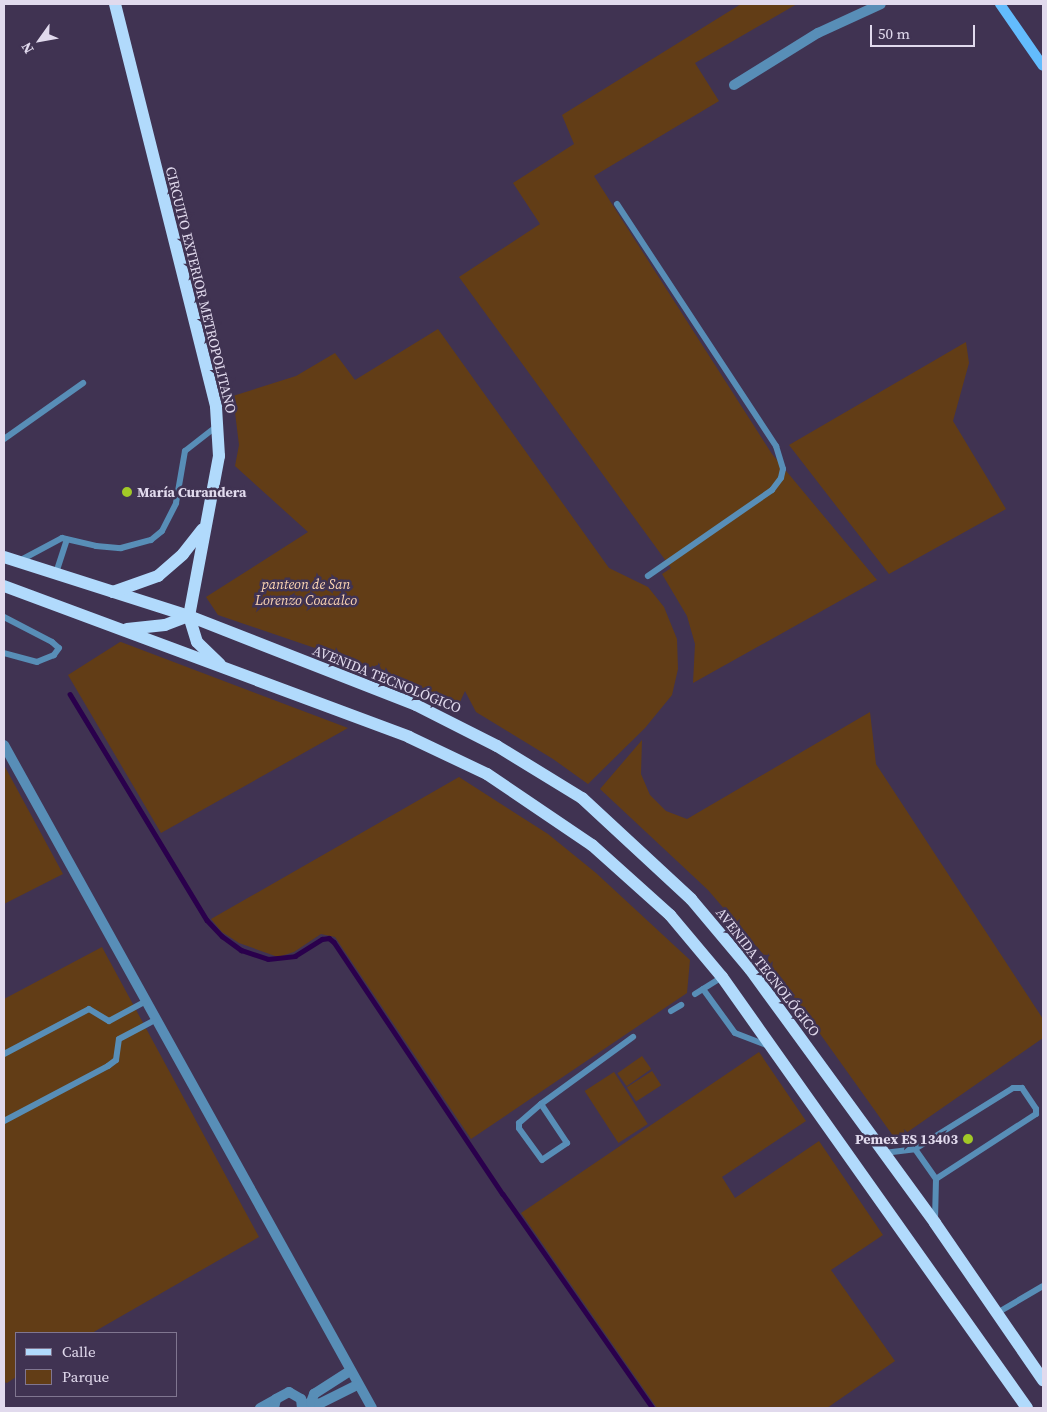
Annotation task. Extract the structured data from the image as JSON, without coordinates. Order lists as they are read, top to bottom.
{
  "streets": {
    "main road": ["CIRCUITO EXTERIOR METROPOLITANO", "AVENIDA TECNOLÓGICO"]
  },
  "crossings": [
    ["CIRCUITO EXTERIOR METROPOLITANO", "AVENIDA TECNOLÓGICO"]
  ],
  "parks": ["panteon de San Lorenzo Coacalco"],
  "places": ["María Curandera", "Pemex ES 13403"],
  "legend": ["Calle", "Parque"],
  "scale_bar": "50 m",
  "north": "bottom left"
}
